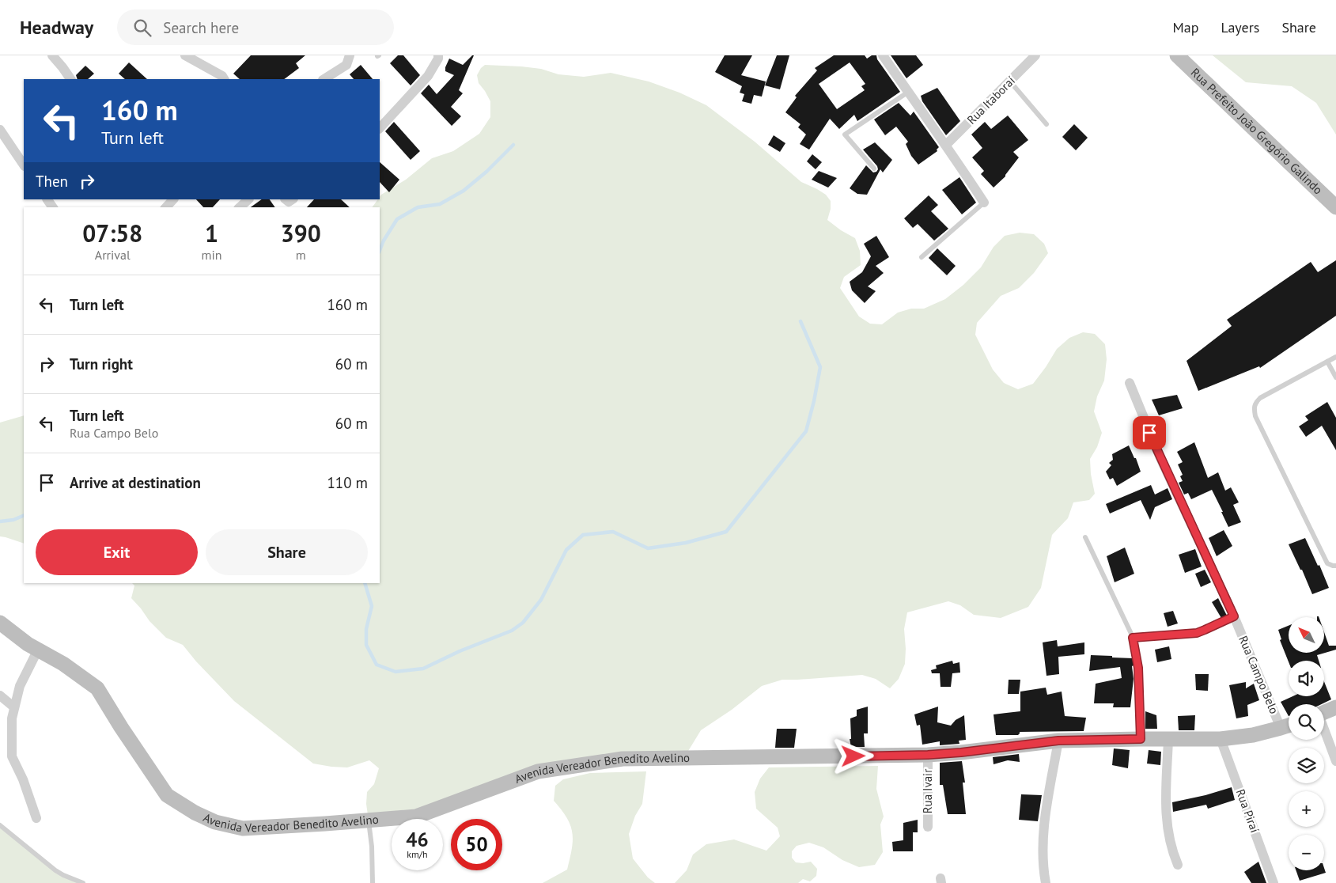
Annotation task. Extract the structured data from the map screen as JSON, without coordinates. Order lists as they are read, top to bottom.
{
  "streets": {
    "main road": ["Rua Prefeito João Gregório Galindo", "Avenida Vereador Benedito Avelino"],
    "street": [
      "Rua Itaboraí",
      "Rua Campo Belo",
      "Rua Ivair",
      "Rua Piraí"
    ]
  },
  "crossings": [
    ["Rua Campo Belo", "Avenida Vereador Benedito Avelino"],
    ["Avenida Vereador Benedito Avelino", "Rua Ivair"],
    ["Avenida Vereador Benedito Avelino", "Rua Piraí"]
  ],
  "north": "top left",
  "page": {
    "header": "Headway",
    "search": "Search here",
    "nav": ["Map", "Layers", "Share"],
    "turn": ["160 m", "Turn left"],
    "then": "Then",
    "eta": [
      "07:58",
      "Arrival",
      "1",
      "min",
      "390",
      "m"
    ],
    "list": [
      {
        "name": "Turn left",
        "value": "160 m"
      },
      {
        "name": "Turn right",
        "value": "60 m"
      },
      {
        "name": "Turn left",
        "note": "Rua Campo Belo",
        "value": "60 m"
      },
      {
        "name": "Arrive at destination",
        "value": "110 m"
      }
    ],
    "buttons": ["Exit", "Share"],
    "map_buttons": ["+", "−"],
    "speed": "46 km/h",
    "limit": "50"
  }
}
